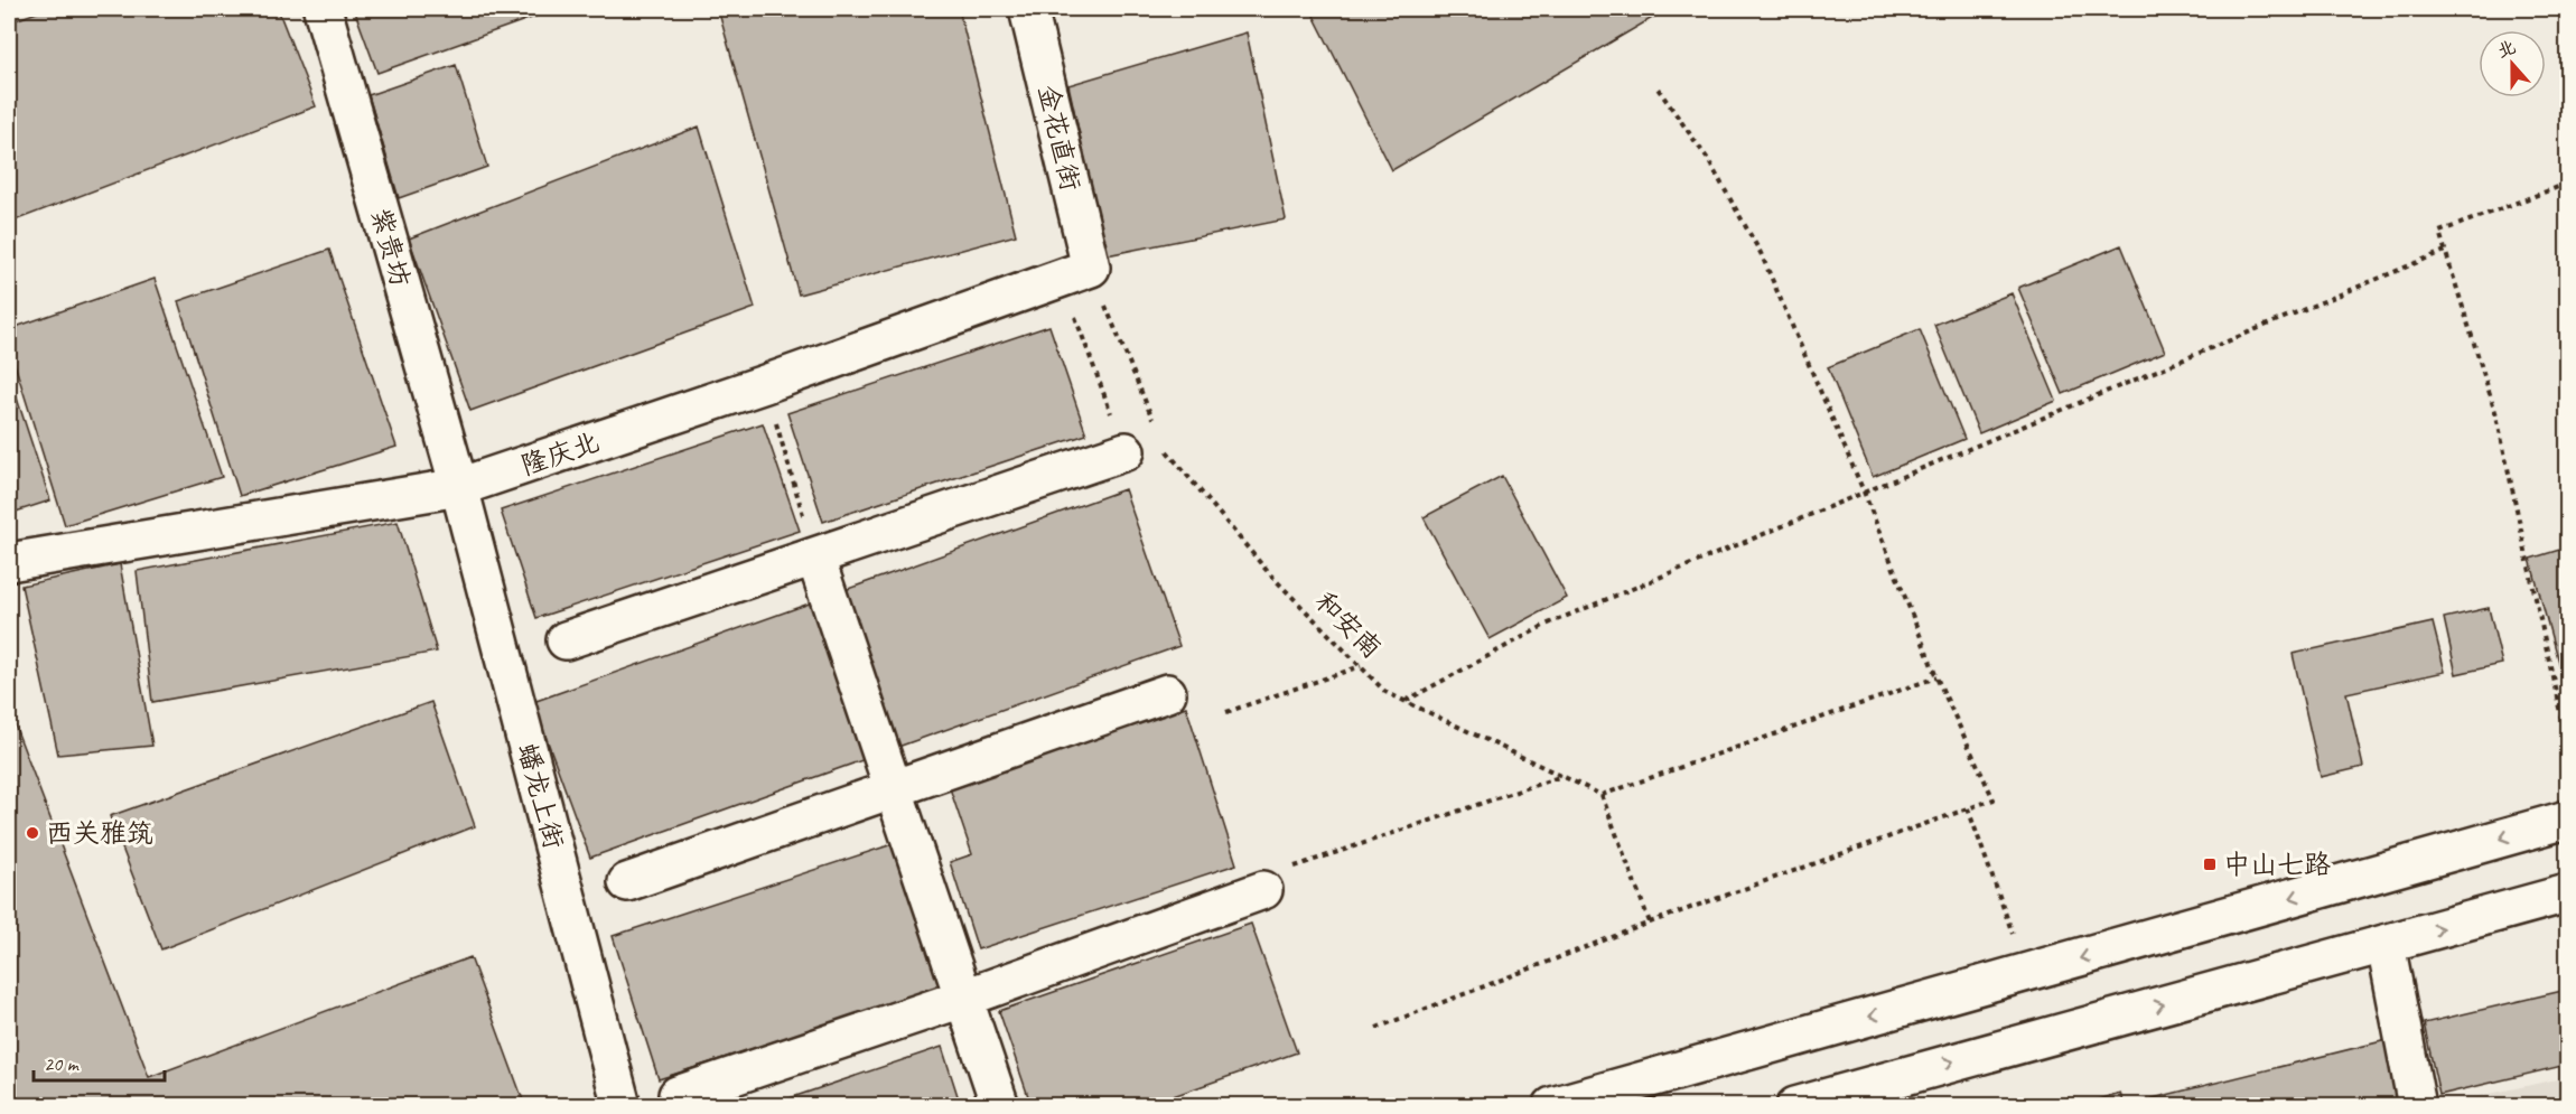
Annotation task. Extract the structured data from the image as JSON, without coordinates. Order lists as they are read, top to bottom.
{
  "streets": {
    "main road": [
      "金花直街",
      "紫贵坊",
      "隆庆北",
      "蟠龙上街"
    ],
    "path": ["和安南"]
  },
  "crossings": [
    ["金花直街", "隆庆北"],
    ["紫贵坊", "隆庆北"],
    ["紫贵坊", "蟠龙上街"],
    ["隆庆北", "蟠龙上街"]
  ],
  "places": {
    "other": ["西关雅筑"],
    "transit": ["中山七路"]
  },
  "scale_bar": "20 m",
  "north": "top"
}
